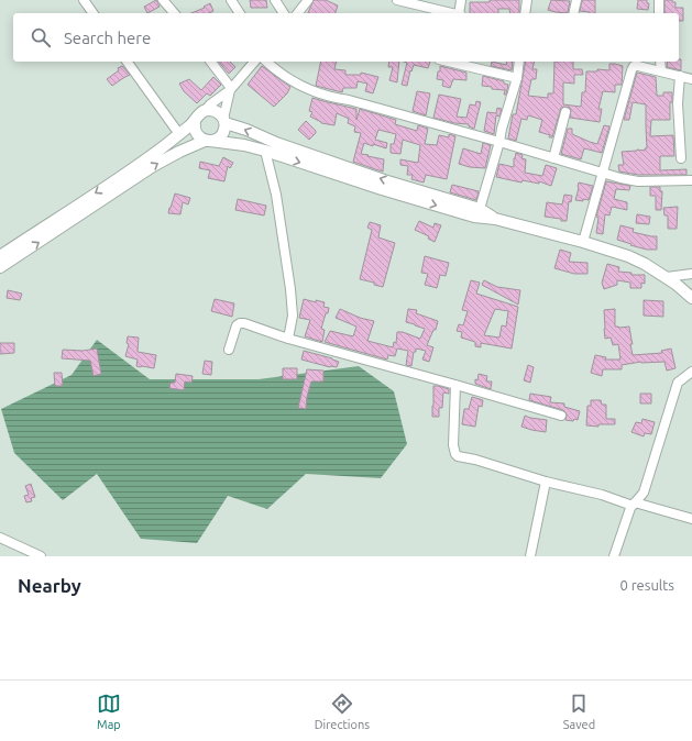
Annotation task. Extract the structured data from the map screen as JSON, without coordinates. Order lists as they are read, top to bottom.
{
  "page": {
    "search": "Search here",
    "heading": ["Nearby", "0 results"],
    "nav": ["Map", "Directions", "Saved"]
  }
}
